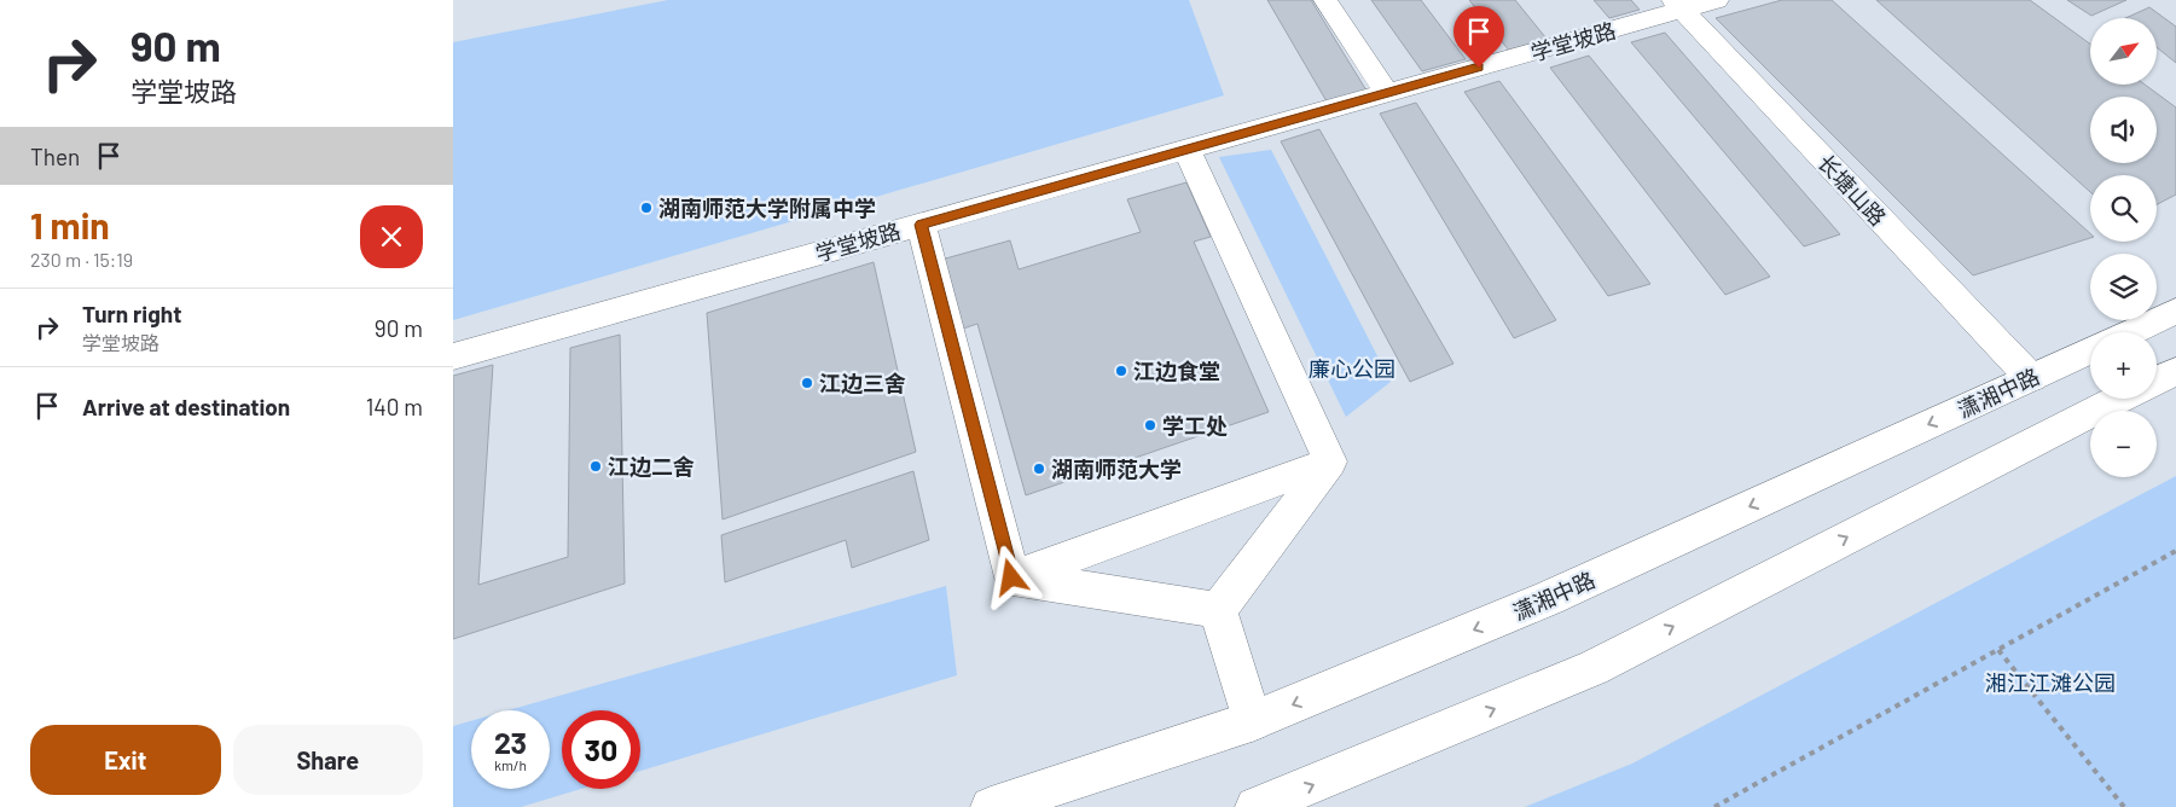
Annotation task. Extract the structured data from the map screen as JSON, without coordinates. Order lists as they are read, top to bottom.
{
  "streets": {
    "street": ["学堂坡路", "长塘山路", "潇湘中路"]
  },
  "crossings": [
    ["学堂坡路", "长塘山路"],
    ["长塘山路", "潇湘中路"]
  ],
  "parks": ["廉心公园", "湘江江滩公园"],
  "places": [
    "湖南师范大学附属中学",
    "江边食堂",
    "江边三舍",
    "学工处",
    "江边二舍",
    "湖南师范大学"
  ],
  "north": "top right",
  "page": {
    "turn": ["90 m", "学堂坡路"],
    "map_buttons": ["+", "−"],
    "then": "Then",
    "heading": ["1 min", "230 m · 15:19"],
    "list": [
      {
        "name": "Turn right",
        "note": "学堂坡路",
        "value": "90 m"
      },
      {
        "name": "Arrive at destination",
        "value": "140 m"
      }
    ],
    "speed": "23 km/h",
    "limit": "30",
    "buttons": ["Exit", "Share"]
  }
}
